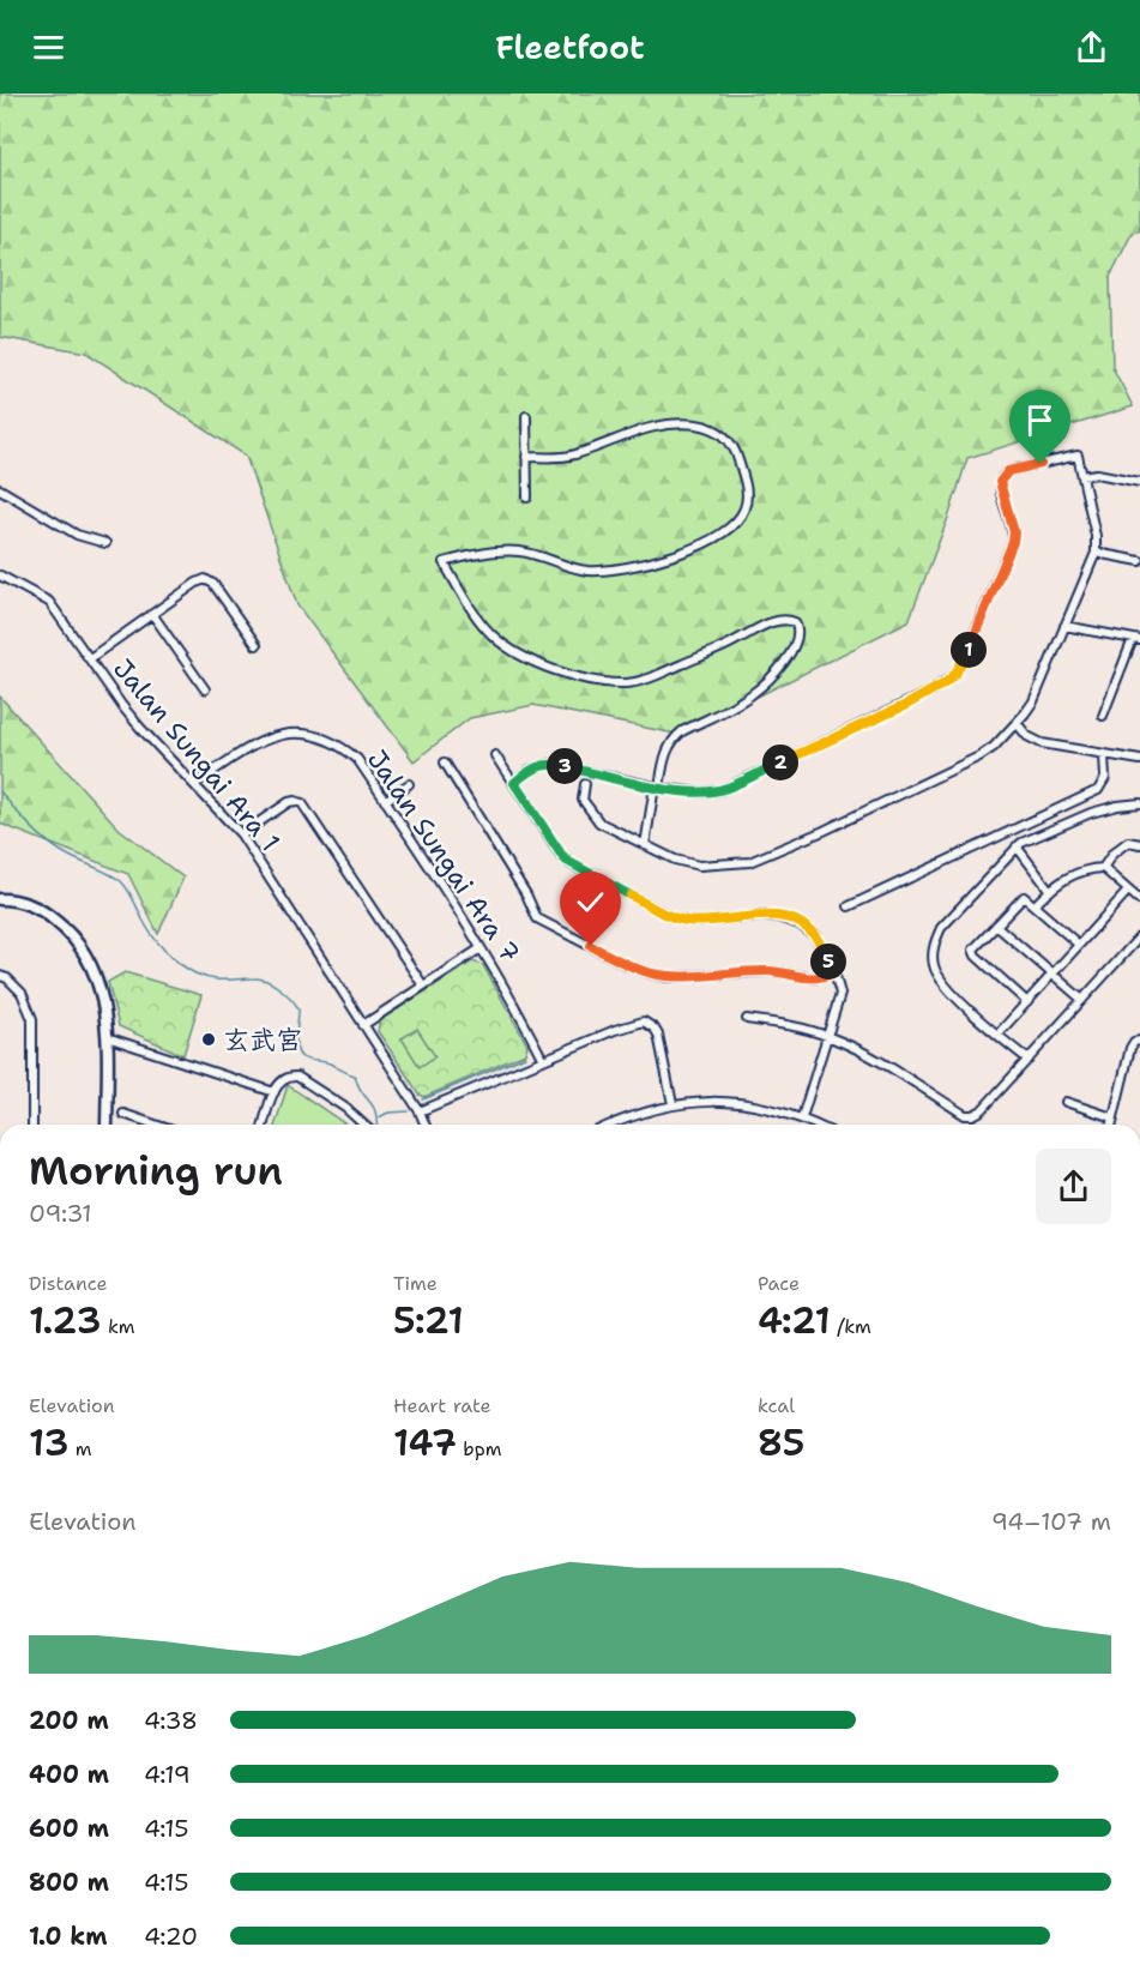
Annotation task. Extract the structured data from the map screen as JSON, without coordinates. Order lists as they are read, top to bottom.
{
  "streets": {
    "street": ["Jalan Sungai Ara 1", "Jalan Sungai Ara 7"]
  },
  "crossings": [
    ["Jalan Sungai Ara 1", "Jalan Sungai Ara 7"]
  ],
  "places": ["玄武宫"],
  "page": {
    "header": "Fleetfoot",
    "pins": [
      "1",
      "2",
      "3",
      "5"
    ],
    "heading": ["Morning run", "09:31"],
    "stats": [
      ["Distance", "1.23 km"],
      ["Time", "5:21"],
      ["Pace", "4:21 /km"],
      ["Elevation", "13 m"],
      ["Heart rate", "147 bpm"],
      ["kcal", "85"]
    ],
    "chart": ["Elevation", "94–107 m"],
    "list": [
      {
        "name": "200 m",
        "note": "4:38"
      },
      {
        "name": "400 m",
        "note": "4:19"
      },
      {
        "name": "600 m",
        "note": "4:15"
      },
      {
        "name": "800 m",
        "note": "4:15"
      },
      {
        "name": "1.0 km",
        "note": "4:20"
      }
    ]
  }
}
